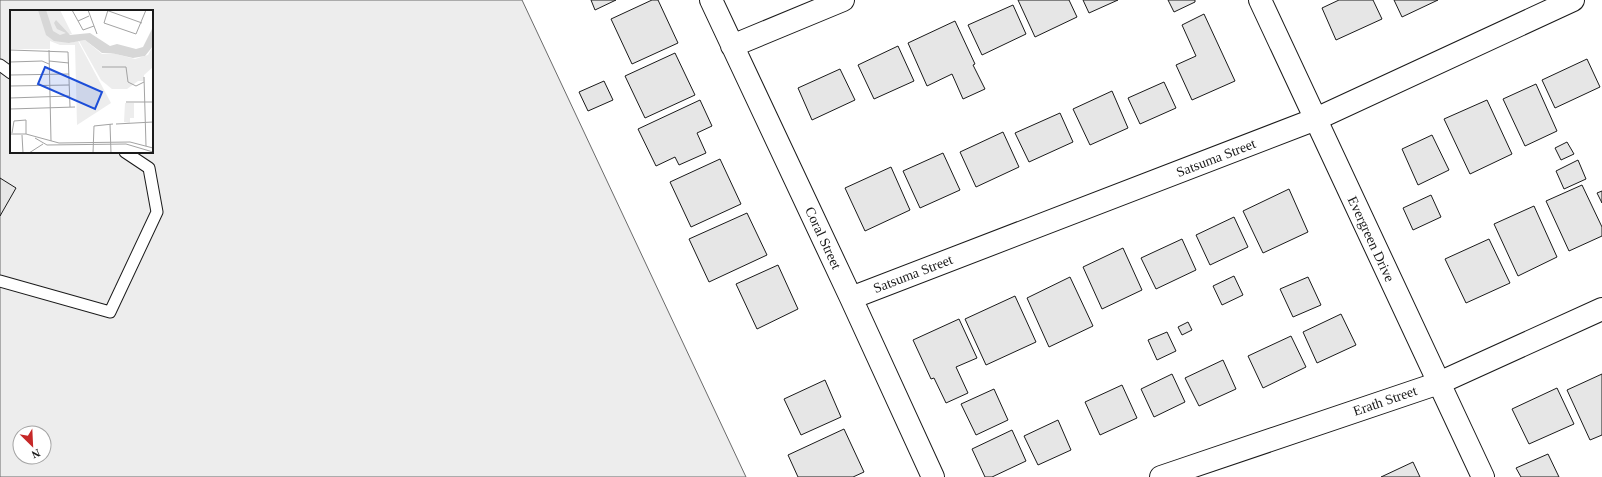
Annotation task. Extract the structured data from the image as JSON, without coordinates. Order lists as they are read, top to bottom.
{
  "streets": {
    "street": [
      "Satsuma Street",
      "Coral Street",
      "Evergreen Drive",
      "Erath Street"
    ]
  },
  "crossings": [
    ["Satsuma Street", "Coral Street"],
    ["Satsuma Street", "Evergreen Drive"],
    ["Evergreen Drive", "Erath Street"]
  ],
  "north": "bottom right"
}
